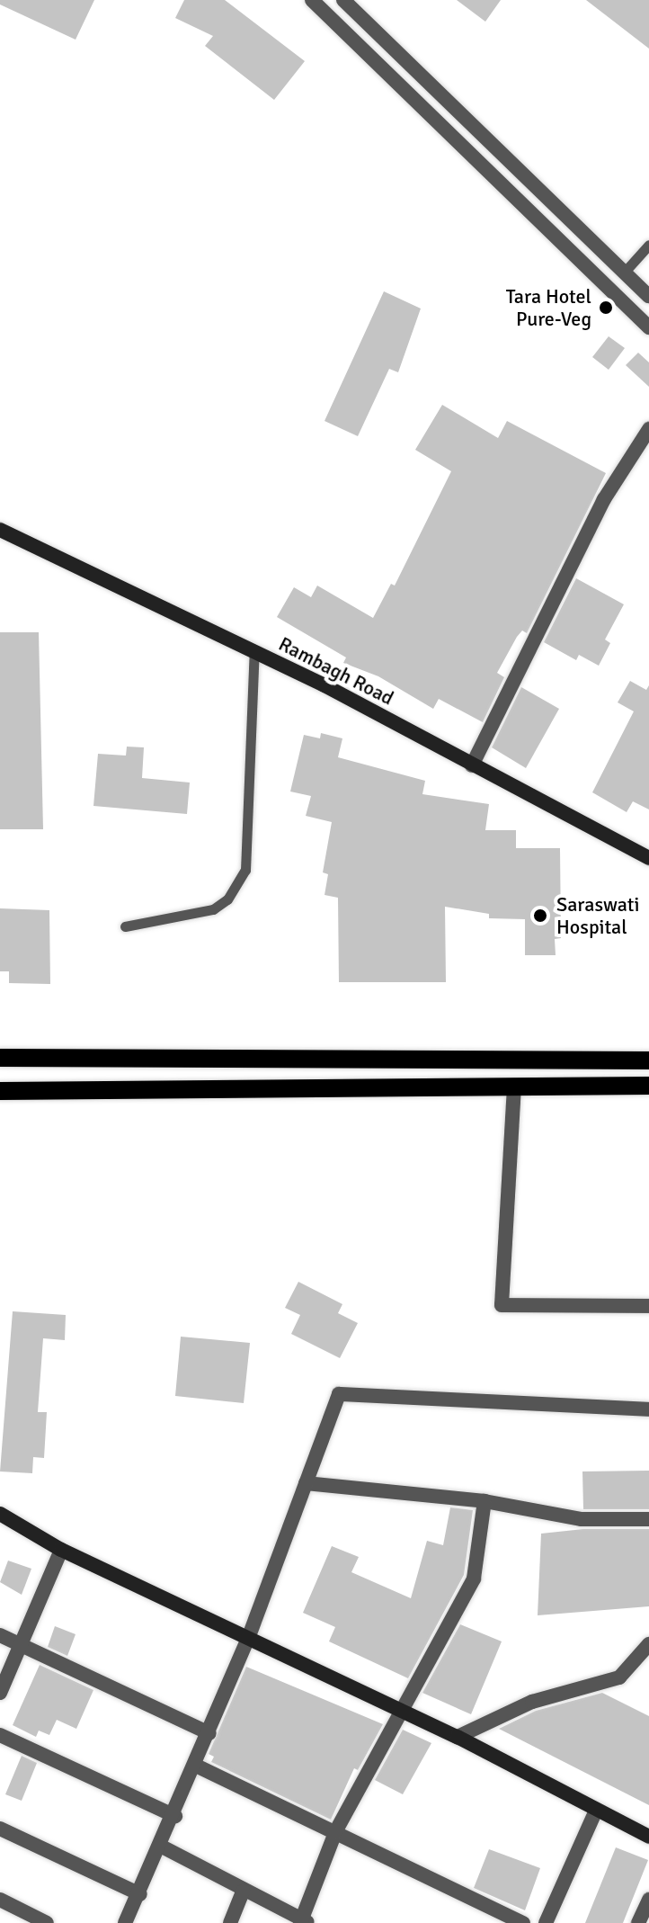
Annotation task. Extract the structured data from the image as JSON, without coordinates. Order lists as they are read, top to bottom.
{
  "streets": {
    "street": ["Rambagh Road"]
  },
  "places": ["Tara Hotel Pure-Veg", "Saraswati Hospital"]
}
